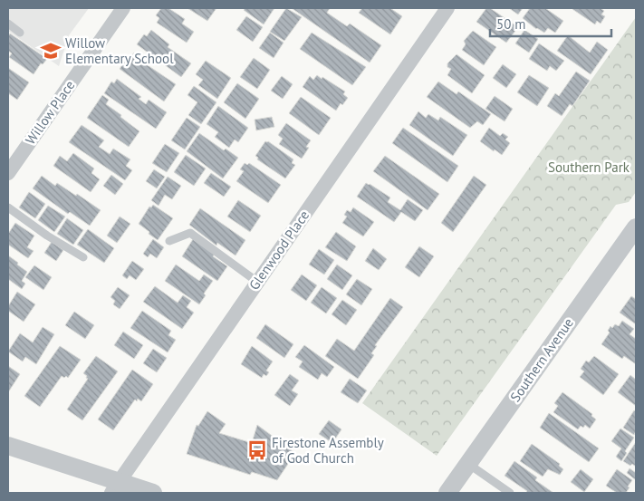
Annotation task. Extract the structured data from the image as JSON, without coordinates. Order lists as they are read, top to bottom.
{
  "streets": {
    "street": ["Willow Place", "Glenwood Place", "Southern Avenue"]
  },
  "parks": ["Southern Park"],
  "places": {
    "school or university": ["Willow Elementary School"],
    "bus stop": ["Firestone Assembly of God Church"]
  },
  "scale_bar": "50 m"
}
